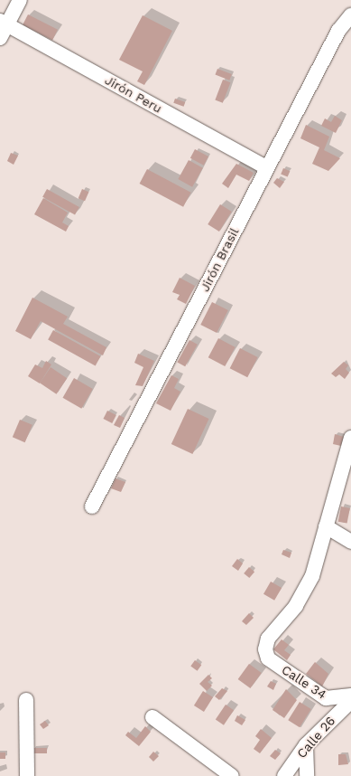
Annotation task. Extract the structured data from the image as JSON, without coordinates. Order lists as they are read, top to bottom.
{
  "streets": {
    "street": [
      "Jirón Peru",
      "Jirón Brasil",
      "Calle 34",
      "Calle 26"
    ]
  },
  "crossings": [
    ["Jirón Peru", "Jirón Brasil"]
  ]
}
